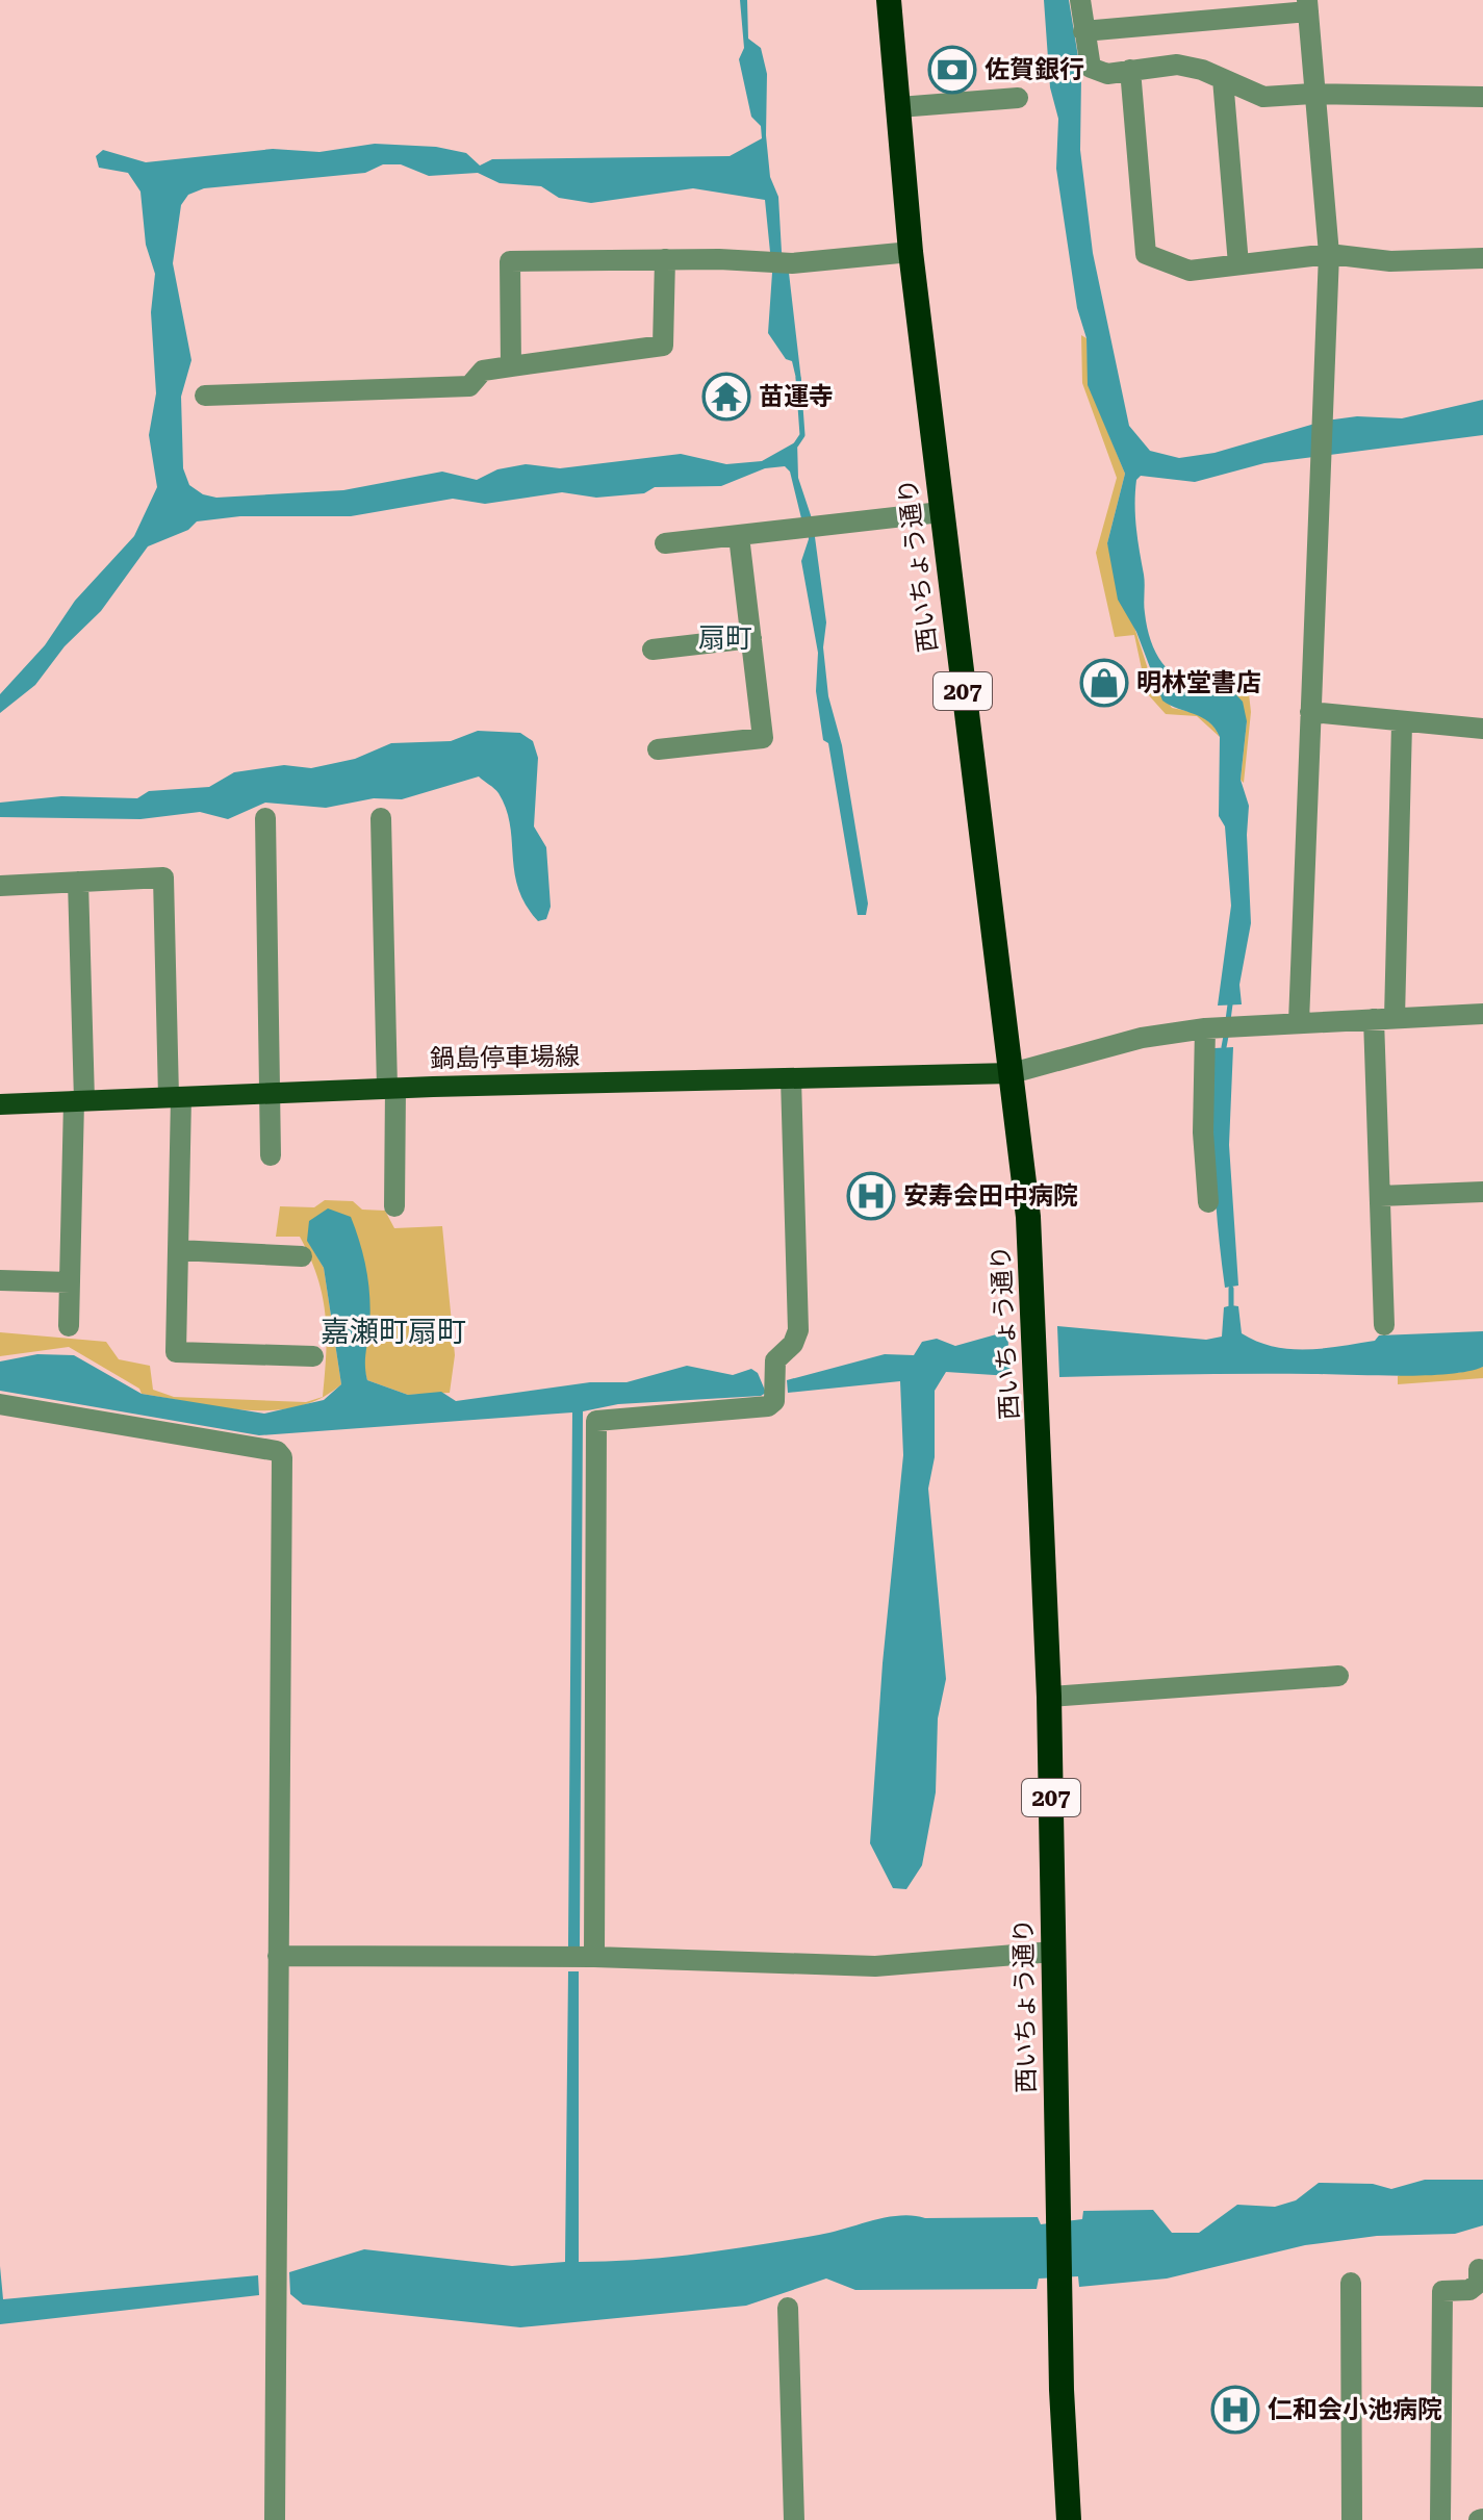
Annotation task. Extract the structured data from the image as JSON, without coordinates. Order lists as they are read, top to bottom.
{
  "streets": {
    "highway": ["西いちょう通り", "207"],
    "main road": ["鍋島停車場線"]
  },
  "crossings": [
    ["西いちょう通り", "鍋島停車場線"]
  ],
  "districts": ["扇町", "嘉瀬町扇町"],
  "places": {
    "bank": ["佐賀銀行"],
    "temple": ["苗運寺"],
    "shop": ["明林堂書店"],
    "hospital": ["安寿会田中病院", "仁和会小池病院"]
  }
}
